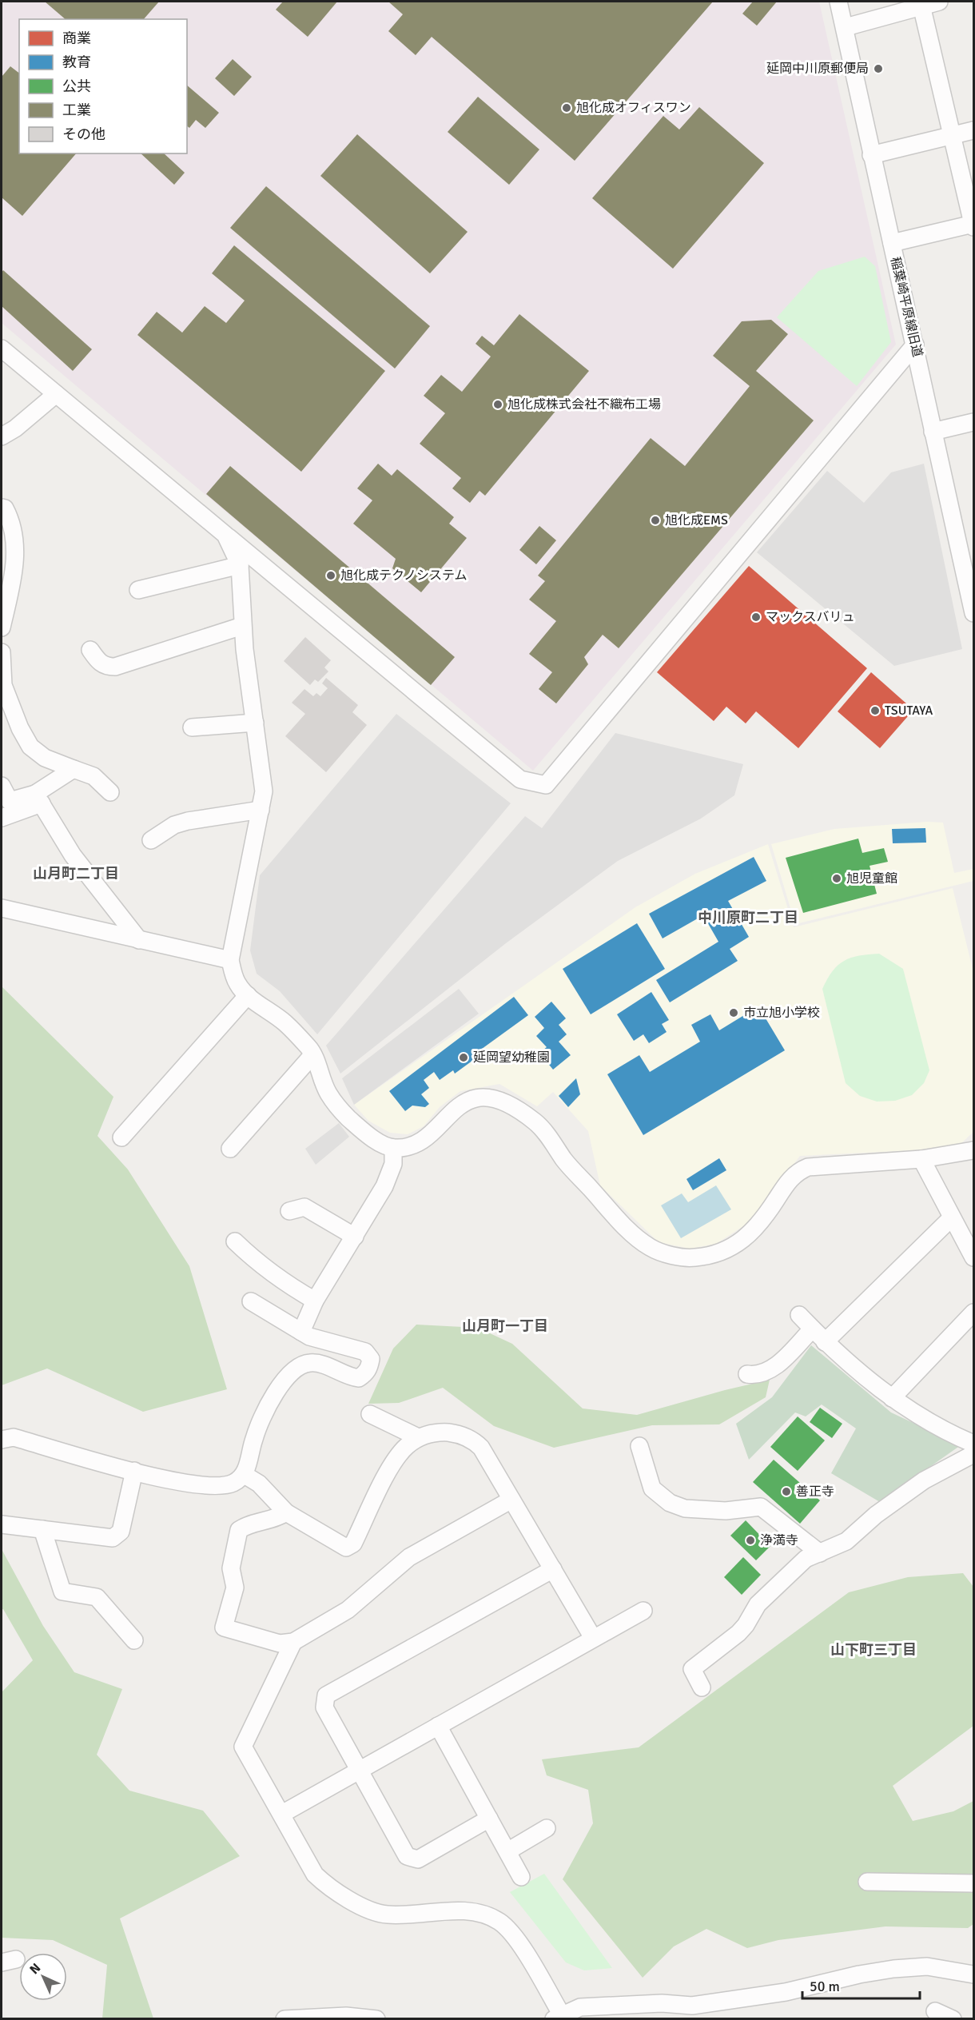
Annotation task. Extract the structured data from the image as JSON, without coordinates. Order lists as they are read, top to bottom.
{
  "streets": {
    "street": ["稲葉崎平原線旧道"]
  },
  "districts": [
    "山月町二丁目",
    "中川原町二丁目",
    "山月町一丁目",
    "山下町三丁目"
  ],
  "places": [
    "延岡中川原郵便局",
    "旭化成オフィスワン",
    "旭化成株式会社不織布工場",
    "旭化成EMS",
    "旭化成テクノシステム",
    "マックスバリュ",
    "TSUTAYA",
    "旭児童館",
    "市立旭小学校",
    "延岡望幼稚園",
    "善正寺",
    "浄満寺"
  ],
  "legend": [
    "商業",
    "教育",
    "公共",
    "工業",
    "その他"
  ],
  "scale_bar": "50 m",
  "north": "top left"
}
